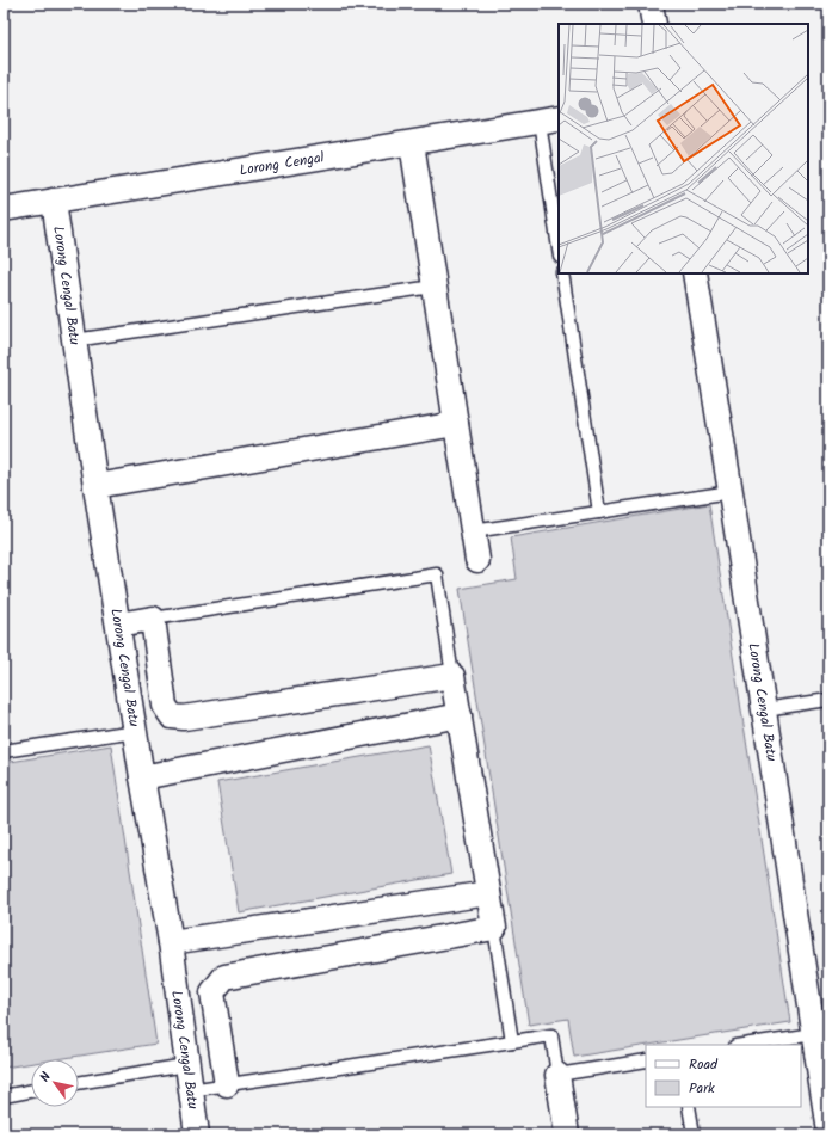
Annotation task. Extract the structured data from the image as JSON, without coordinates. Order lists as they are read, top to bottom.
{
  "streets": {
    "street": ["Lorong Cengal", "Lorong Cengal Batu"]
  },
  "crossings": [
    ["Lorong Cengal", "Lorong Cengal Batu"]
  ],
  "legend": ["Road", "Park"],
  "north": "top left"
}
